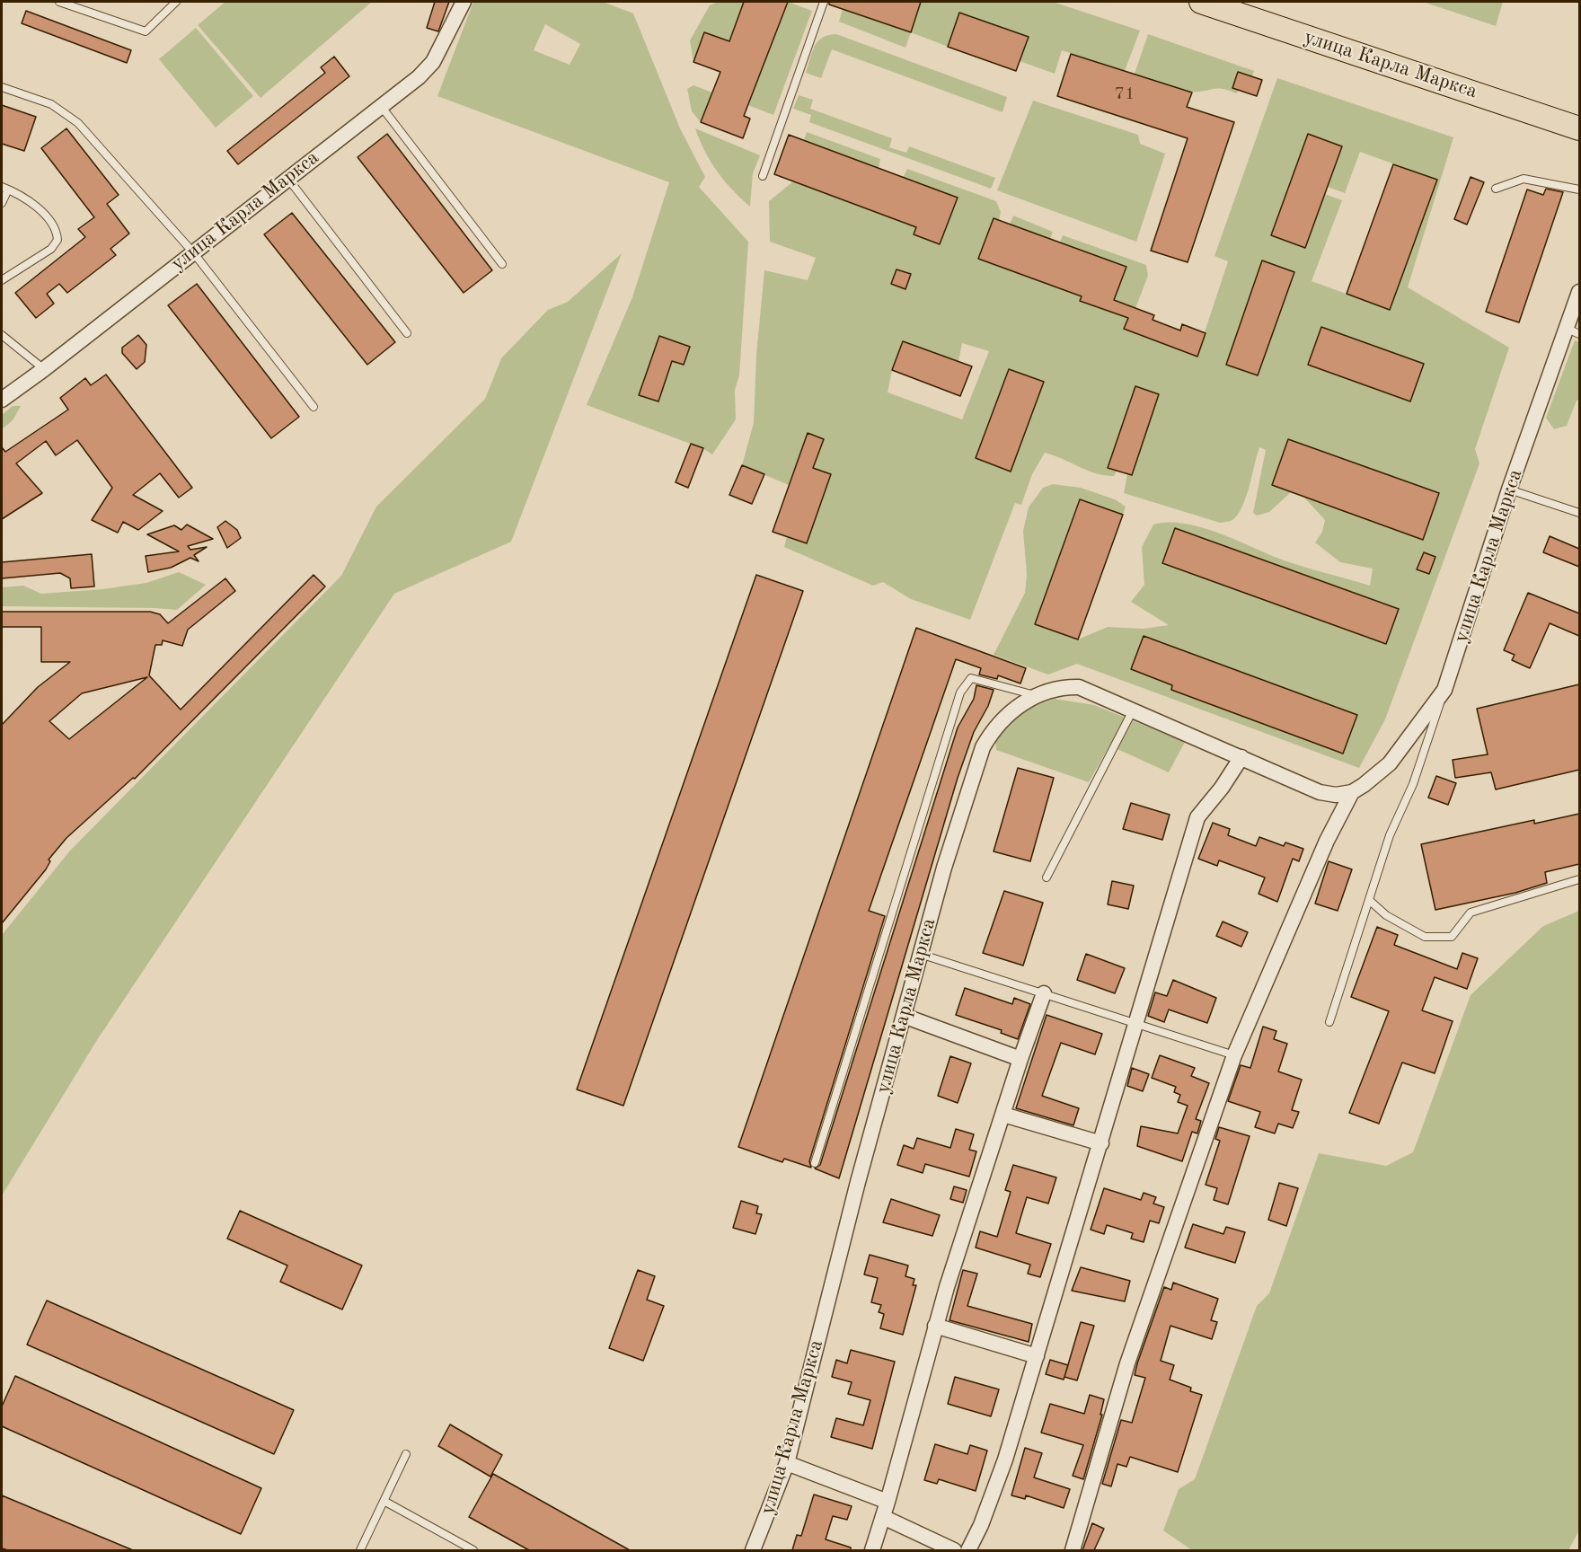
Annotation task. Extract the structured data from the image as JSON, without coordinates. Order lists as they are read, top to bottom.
{
  "streets": {
    "main road": ["улица Карла Маркса"]
  },
  "house_numbers": ["71"]
}
